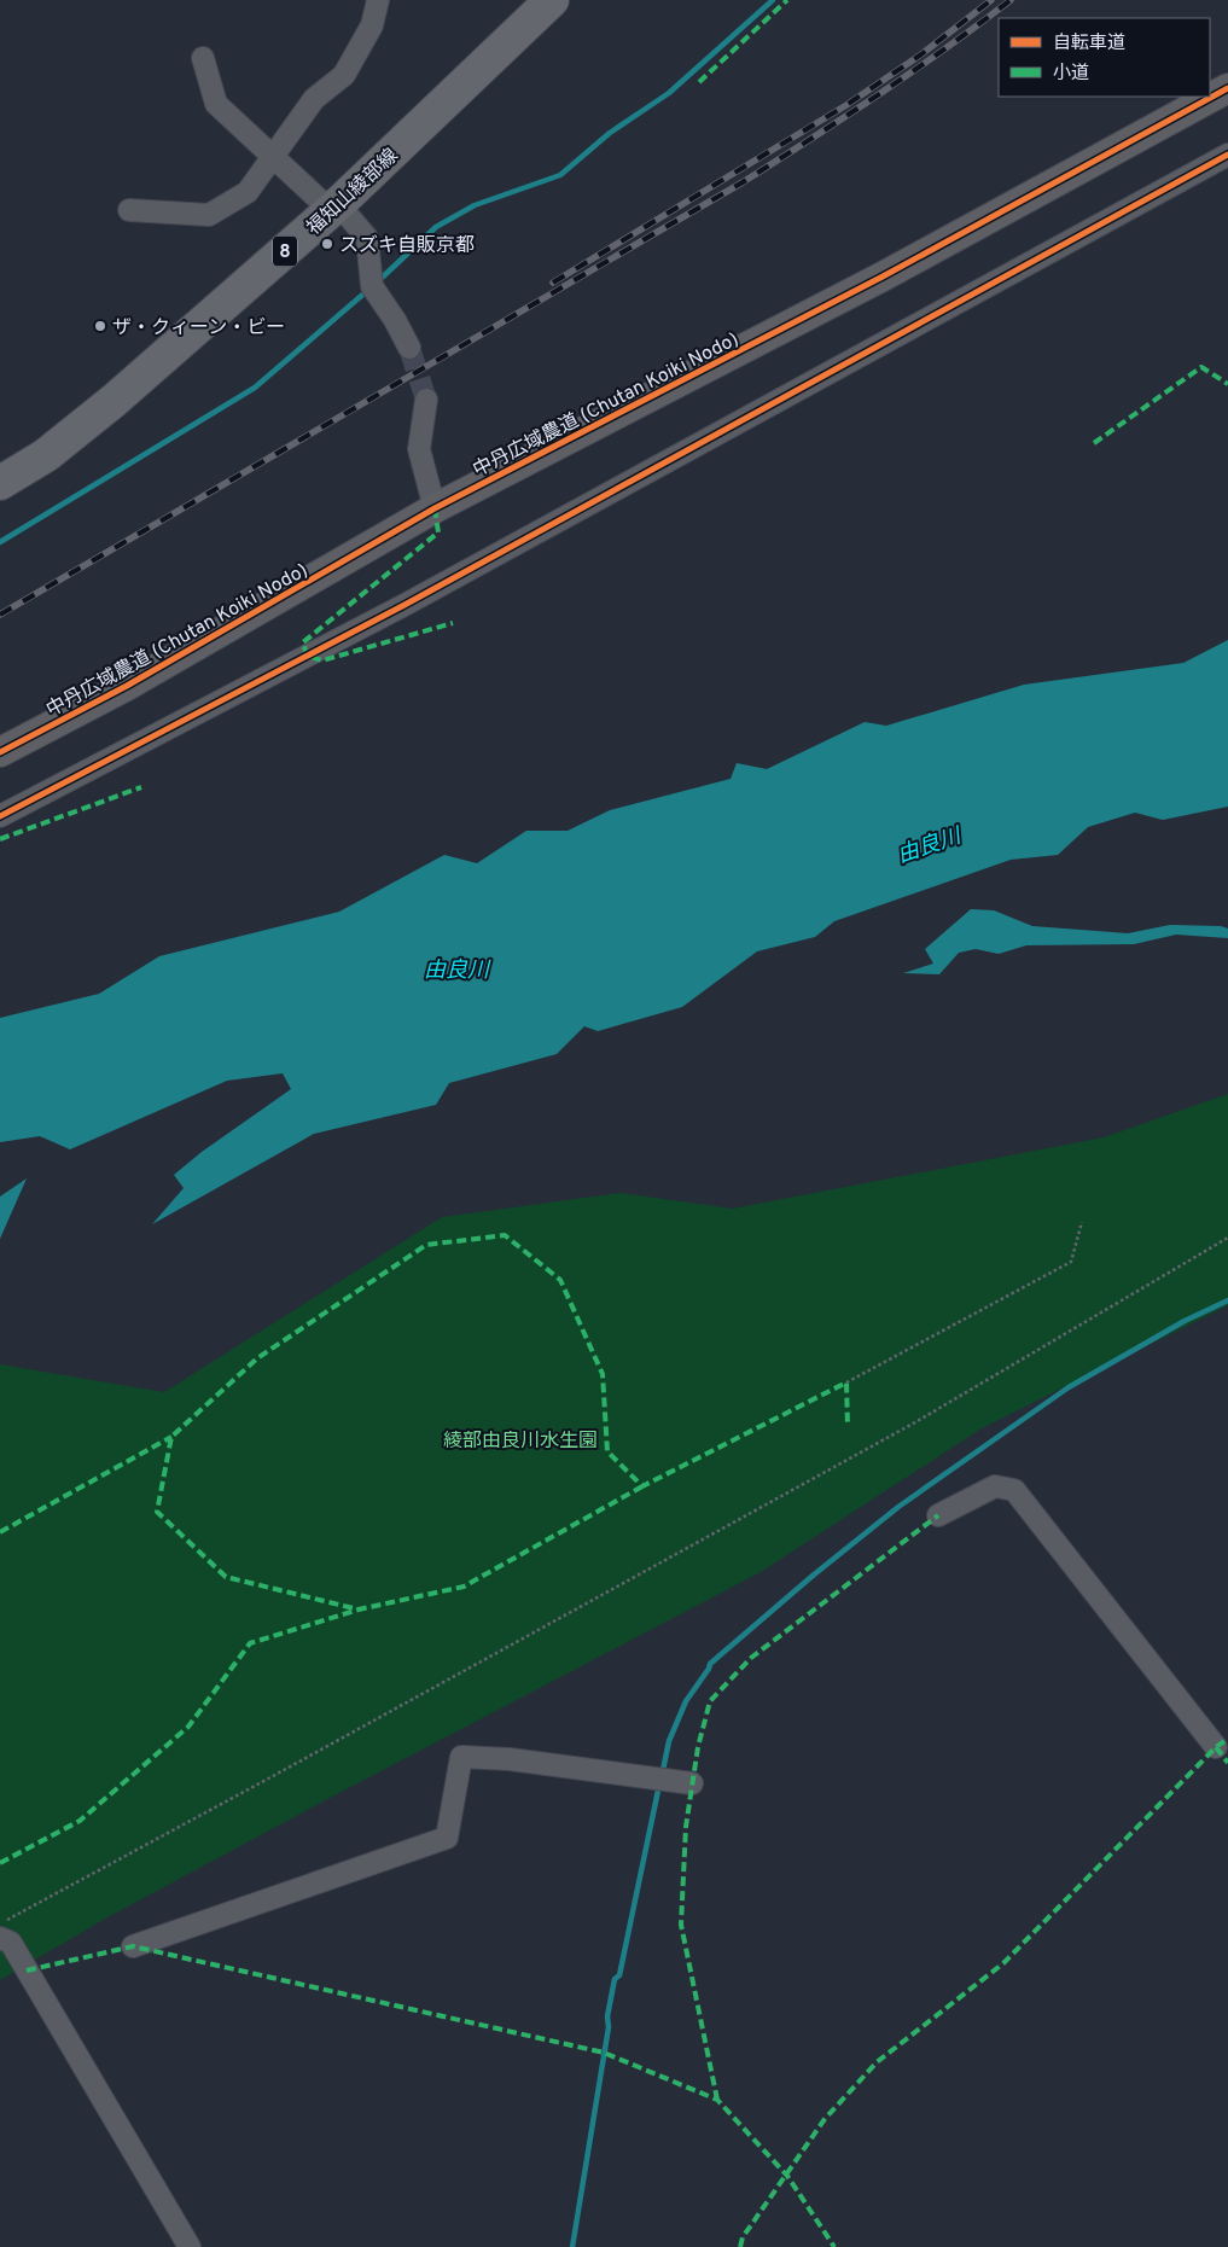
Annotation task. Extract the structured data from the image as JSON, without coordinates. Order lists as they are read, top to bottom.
{
  "streets": {
    "main road": ["福知山綾部線", "8"],
    "street": ["中丹広域農道 (Chutan Koiki Nodo)"]
  },
  "water": ["由良川"],
  "parks": ["綾部由良川水生園"],
  "places": ["スズキ自販京都", "ザ・クィーン・ビー"],
  "legend": ["自転車道", "小道"]
}
